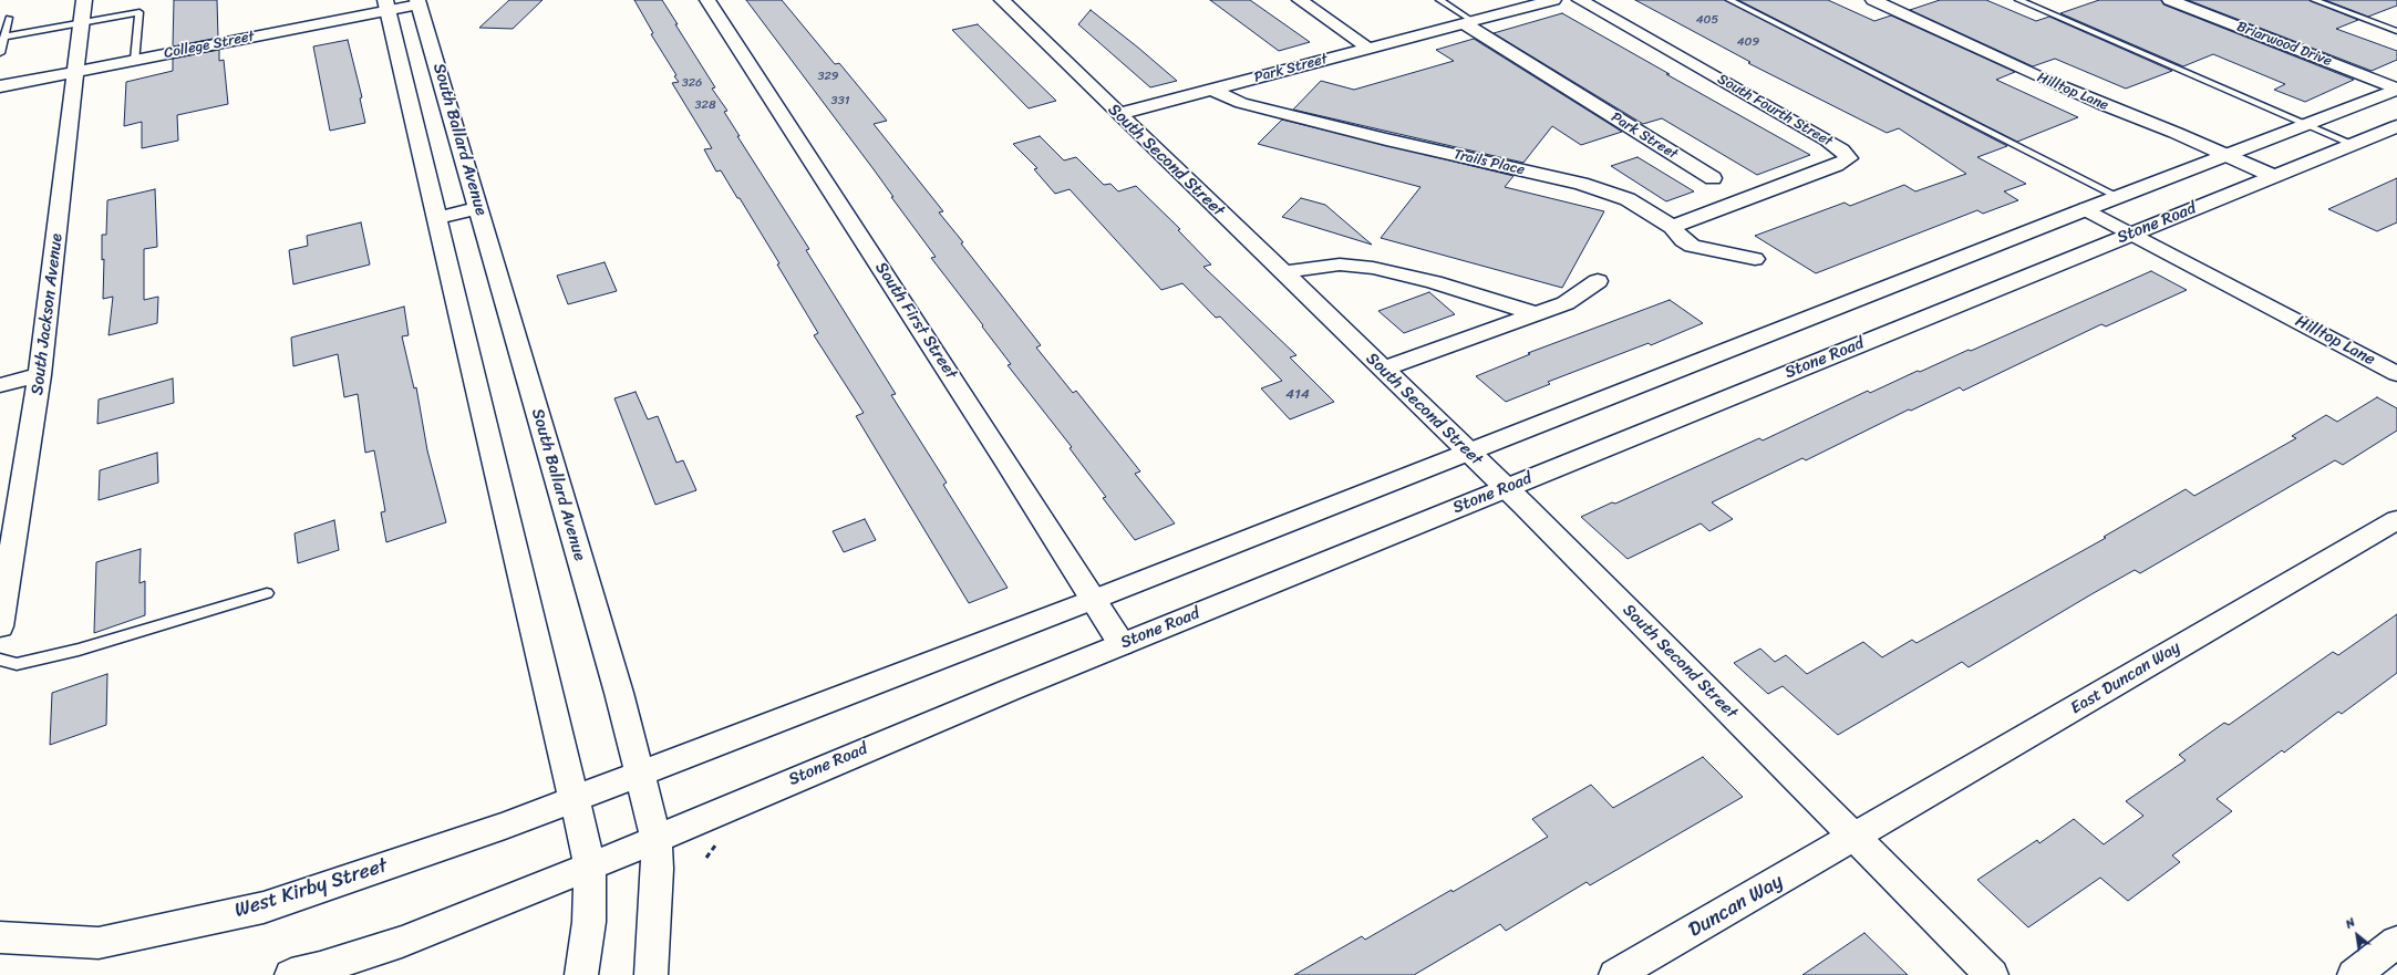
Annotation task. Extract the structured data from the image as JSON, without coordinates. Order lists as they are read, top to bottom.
{
  "streets": {
    "street": [
      "Briarwood Drive",
      "College Street",
      "Park Street",
      "Hilltop Lane",
      "South Fourth Street",
      "South Ballard Avenue",
      "South Second Street",
      "Trails Place",
      "Stone Road",
      "South Jackson Avenue",
      "South First Street",
      "East Duncan Way",
      "West Kirby Street",
      "Duncan Way"
    ]
  },
  "crossings": [
    ["College Street", "South Ballard Avenue"],
    ["College Street", "South Jackson Avenue"],
    ["Park Street", "South Second Street"],
    ["Park Street", "Trails Place"],
    ["Hilltop Lane", "Stone Road"],
    ["South Fourth Street", "Trails Place"],
    ["South Ballard Avenue", "Stone Road"],
    ["South Ballard Avenue", "West Kirby Street"],
    ["South Second Street", "Stone Road"],
    ["South Second Street", "East Duncan Way"],
    ["South Second Street", "Duncan Way"],
    ["Stone Road", "South First Street"],
    ["East Duncan Way", "Duncan Way"]
  ],
  "house_numbers": [
    "405",
    "409",
    "329",
    "326",
    "331",
    "328",
    "414"
  ],
  "north": "top left"
}
